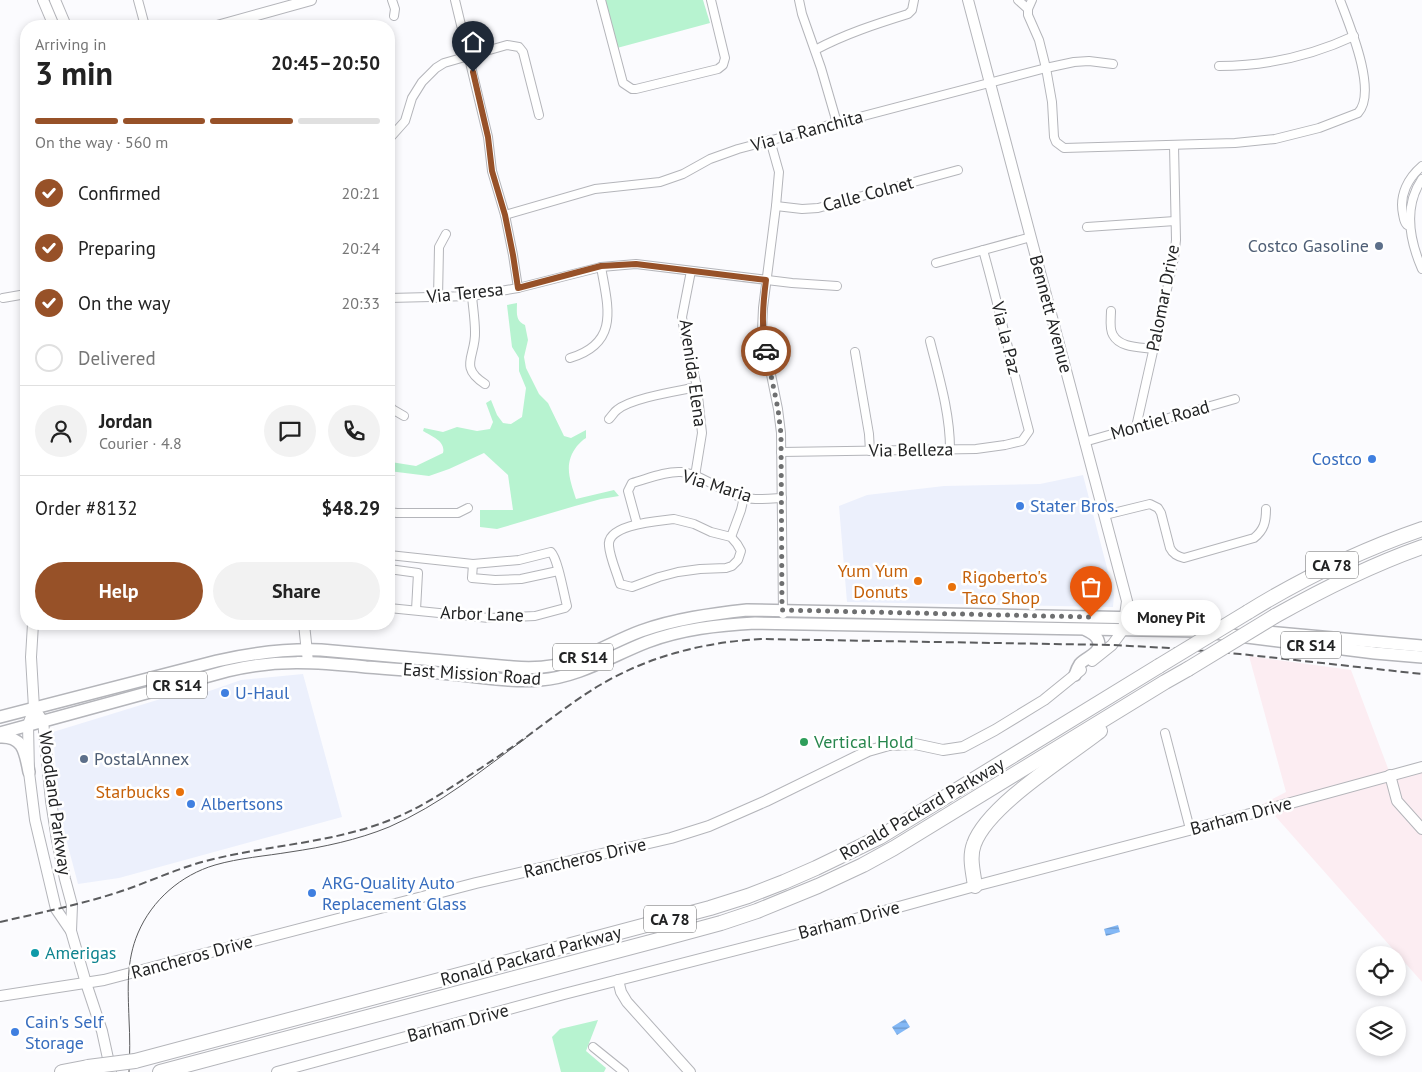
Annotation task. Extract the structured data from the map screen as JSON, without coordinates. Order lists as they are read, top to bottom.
{
  "streets": {
    "highway": ["CA 78", "Ronald Packard Parkway"],
    "main road": ["CR S14", "East Mission Road"],
    "street": [
      "Via la Ranchita",
      "Calle Colnet",
      "Via Teresa",
      "Palomar Drive",
      "Bennett Avenue",
      "Via la Paz",
      "Avenida Elena",
      "Montiel Road",
      "Via Belleza",
      "Via Maria",
      "Arbor Lane",
      "Woodland Parkway",
      "Barham Drive",
      "Rancheros Drive"
    ]
  },
  "crossings": [
    ["Via la Ranchita", "Bennett Avenue"],
    ["Via Teresa", "Avenida Elena"],
    ["Palomar Drive", "Montiel Road"],
    ["Bennett Avenue", "Montiel Road"],
    ["Bennett Avenue", "East Mission Road"],
    ["Bennett Avenue", "Rancheros Drive"],
    ["Via la Paz", "Via Belleza"],
    ["Avenida Elena", "Via Maria"],
    ["East Mission Road", "Woodland Parkway"],
    ["East Mission Road", "Rancheros Drive"],
    ["Woodland Parkway", "Rancheros Drive"]
  ],
  "places": [
    "Costco Gasoline",
    "Costco",
    "Stater Bros.",
    "Yum Yum Donuts",
    "Rigoberto's Taco Shop",
    "Money Pit",
    "U-Haul",
    "Vertical Hold",
    "PostalAnnex",
    "Starbucks",
    "Albertsons",
    "ARG-Quality Auto Replacement Glass",
    "Amerigas",
    "Cain's Self Storage"
  ],
  "page": {
    "heading": ["3 min", "Arriving in", "20:45–20:50"],
    "panel": [
      "Jordan",
      "Courier · 4.8",
      "Order #8132",
      "$48.29"
    ],
    "bar": "On the way · 560 m",
    "list": [
      ["Confirmed", "20:21"],
      ["Preparing", "20:24"],
      ["On the way", "20:33"],
      "Delivered"
    ],
    "buttons": ["Help", "Share"],
    "bubble": "Money Pit"
  }
}
